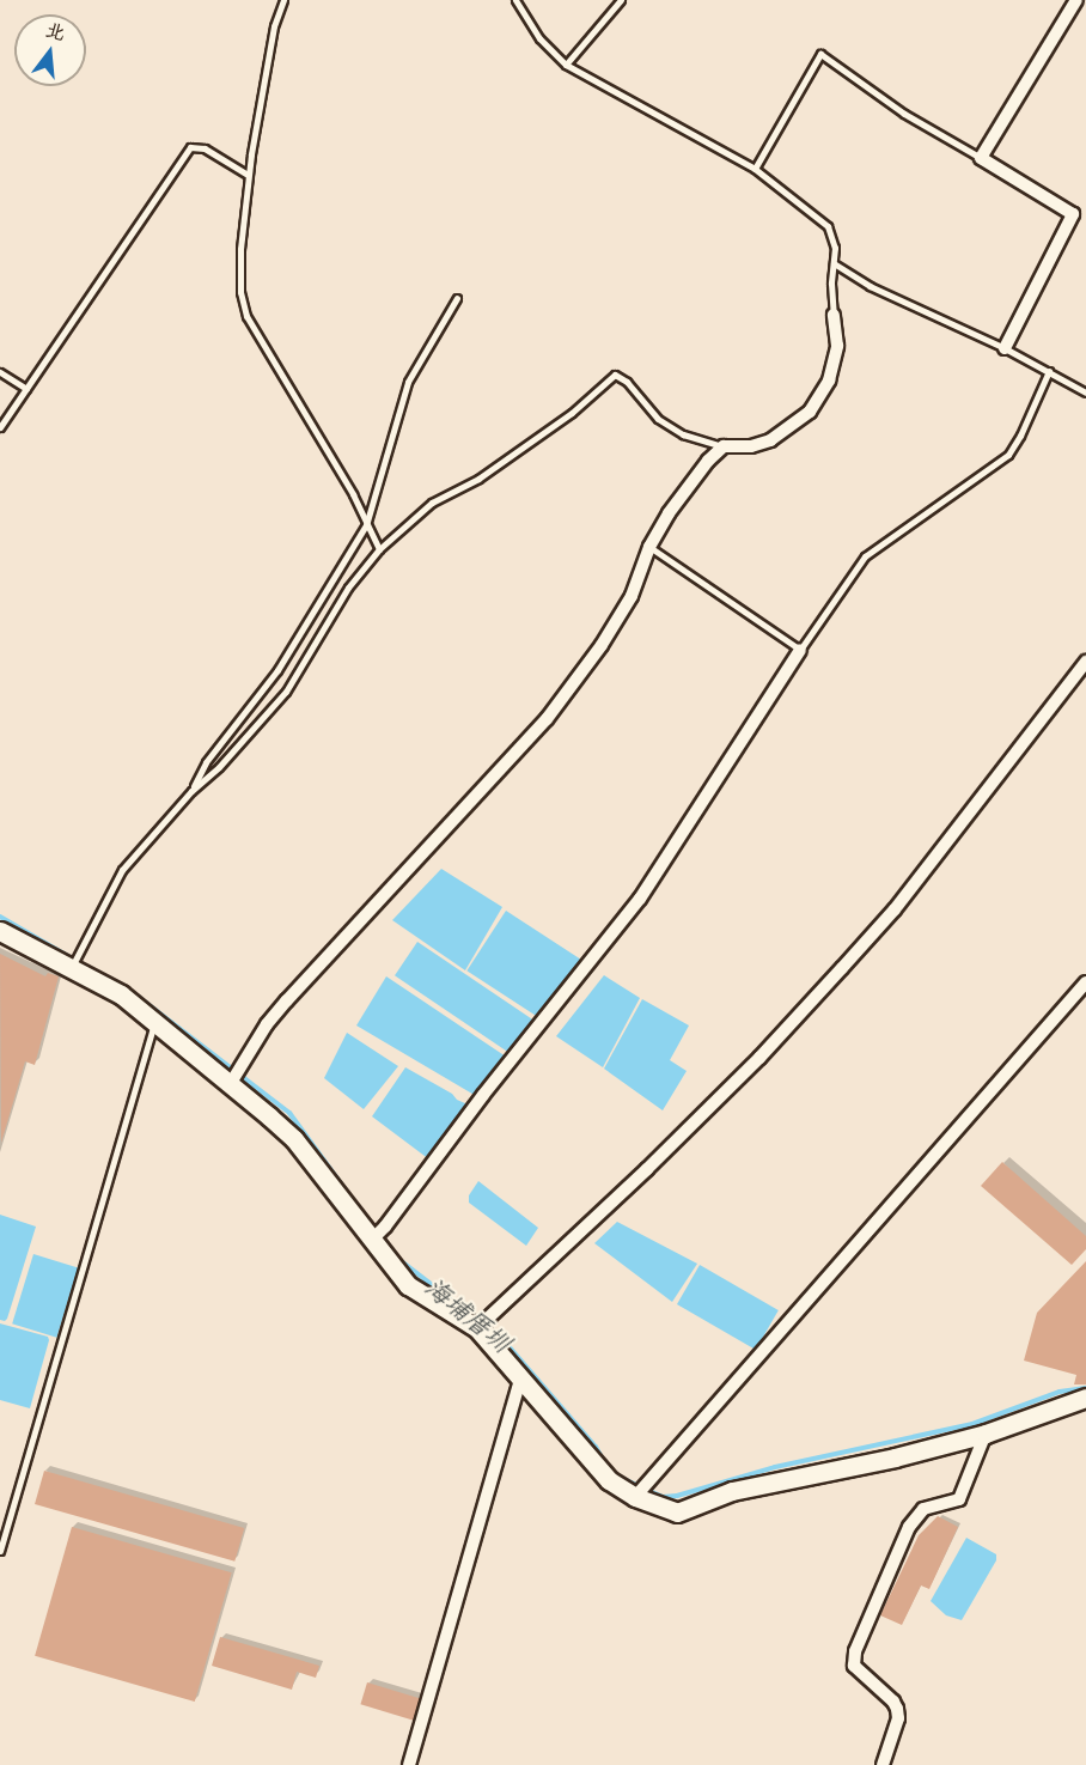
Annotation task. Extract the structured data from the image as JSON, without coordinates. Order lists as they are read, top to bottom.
{
  "water": ["海埔厝圳"],
  "north": "top"
}
